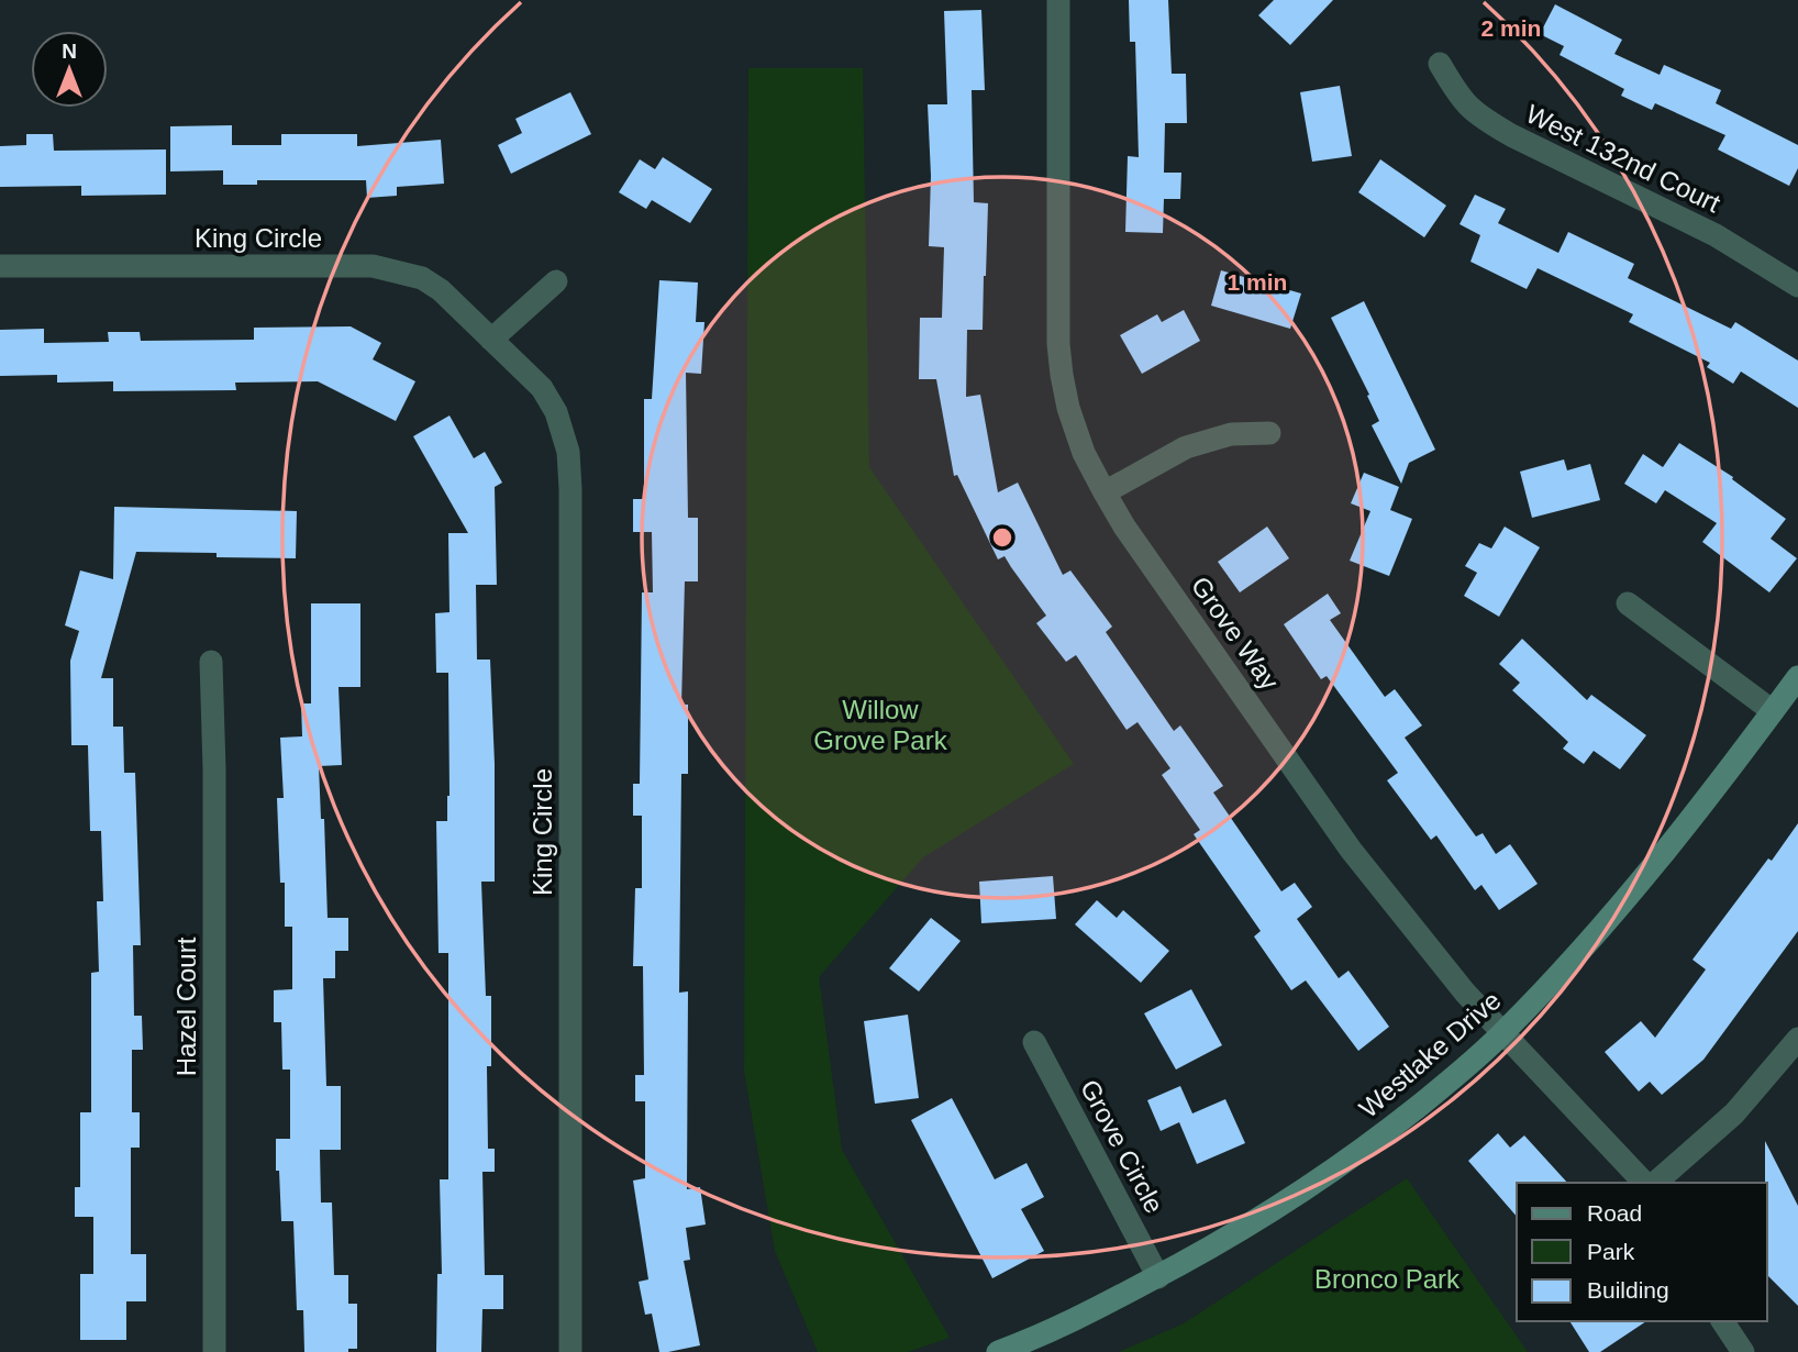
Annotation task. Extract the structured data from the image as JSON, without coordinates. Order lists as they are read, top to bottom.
{
  "streets": {
    "street": [
      "West 132nd Court",
      "King Circle",
      "Grove Way",
      "Hazel Court",
      "Westlake Drive",
      "Grove Circle"
    ]
  },
  "crossings": [
    ["Grove Way", "Westlake Drive"],
    ["Westlake Drive", "Grove Circle"]
  ],
  "parks": ["Willow Grove Park", "Bronco Park"],
  "legend": ["Road", "Park", "Building"],
  "north": "top",
  "rings": ["2 min", "1 min"]
}
